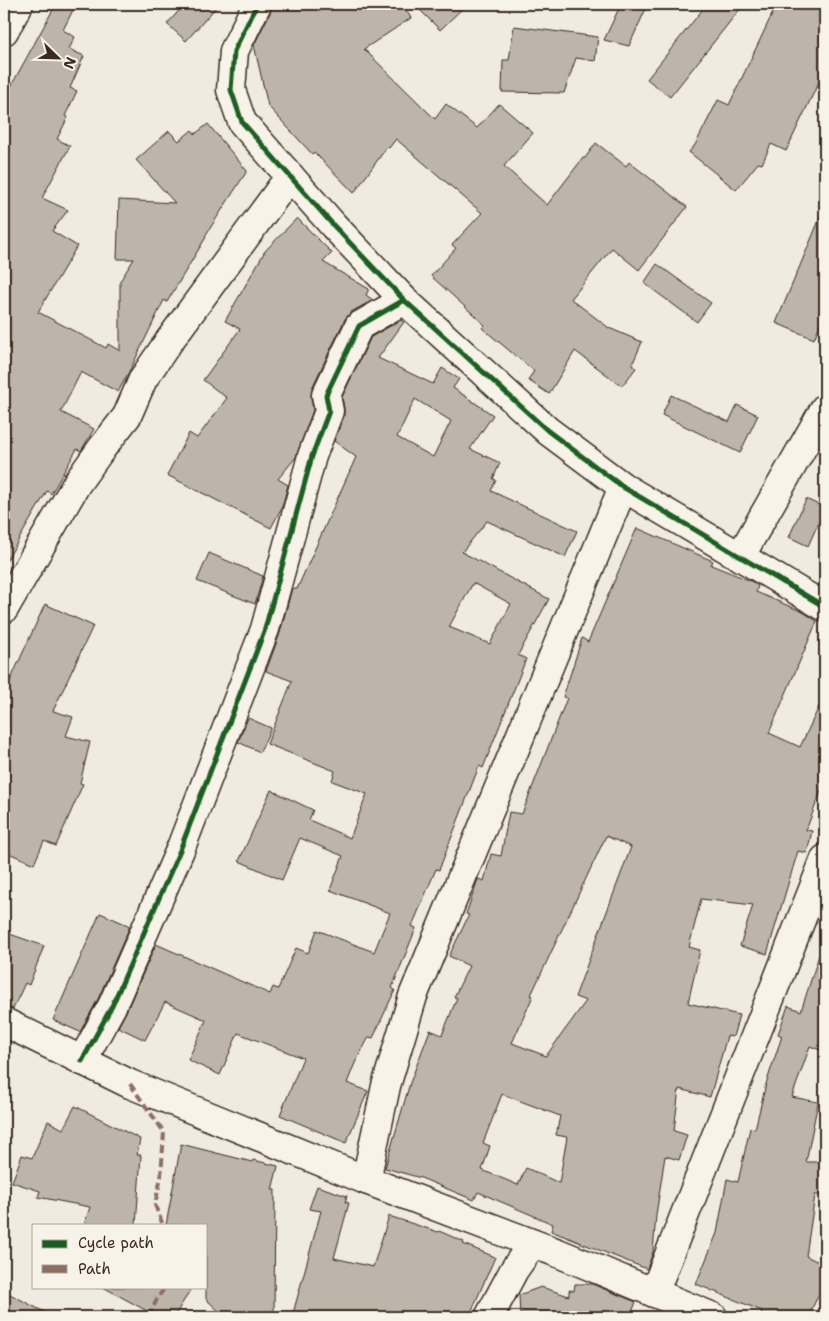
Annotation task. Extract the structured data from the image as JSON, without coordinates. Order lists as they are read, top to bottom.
{
  "legend": ["Cycle path", "Path"],
  "north": "bottom right"
}
